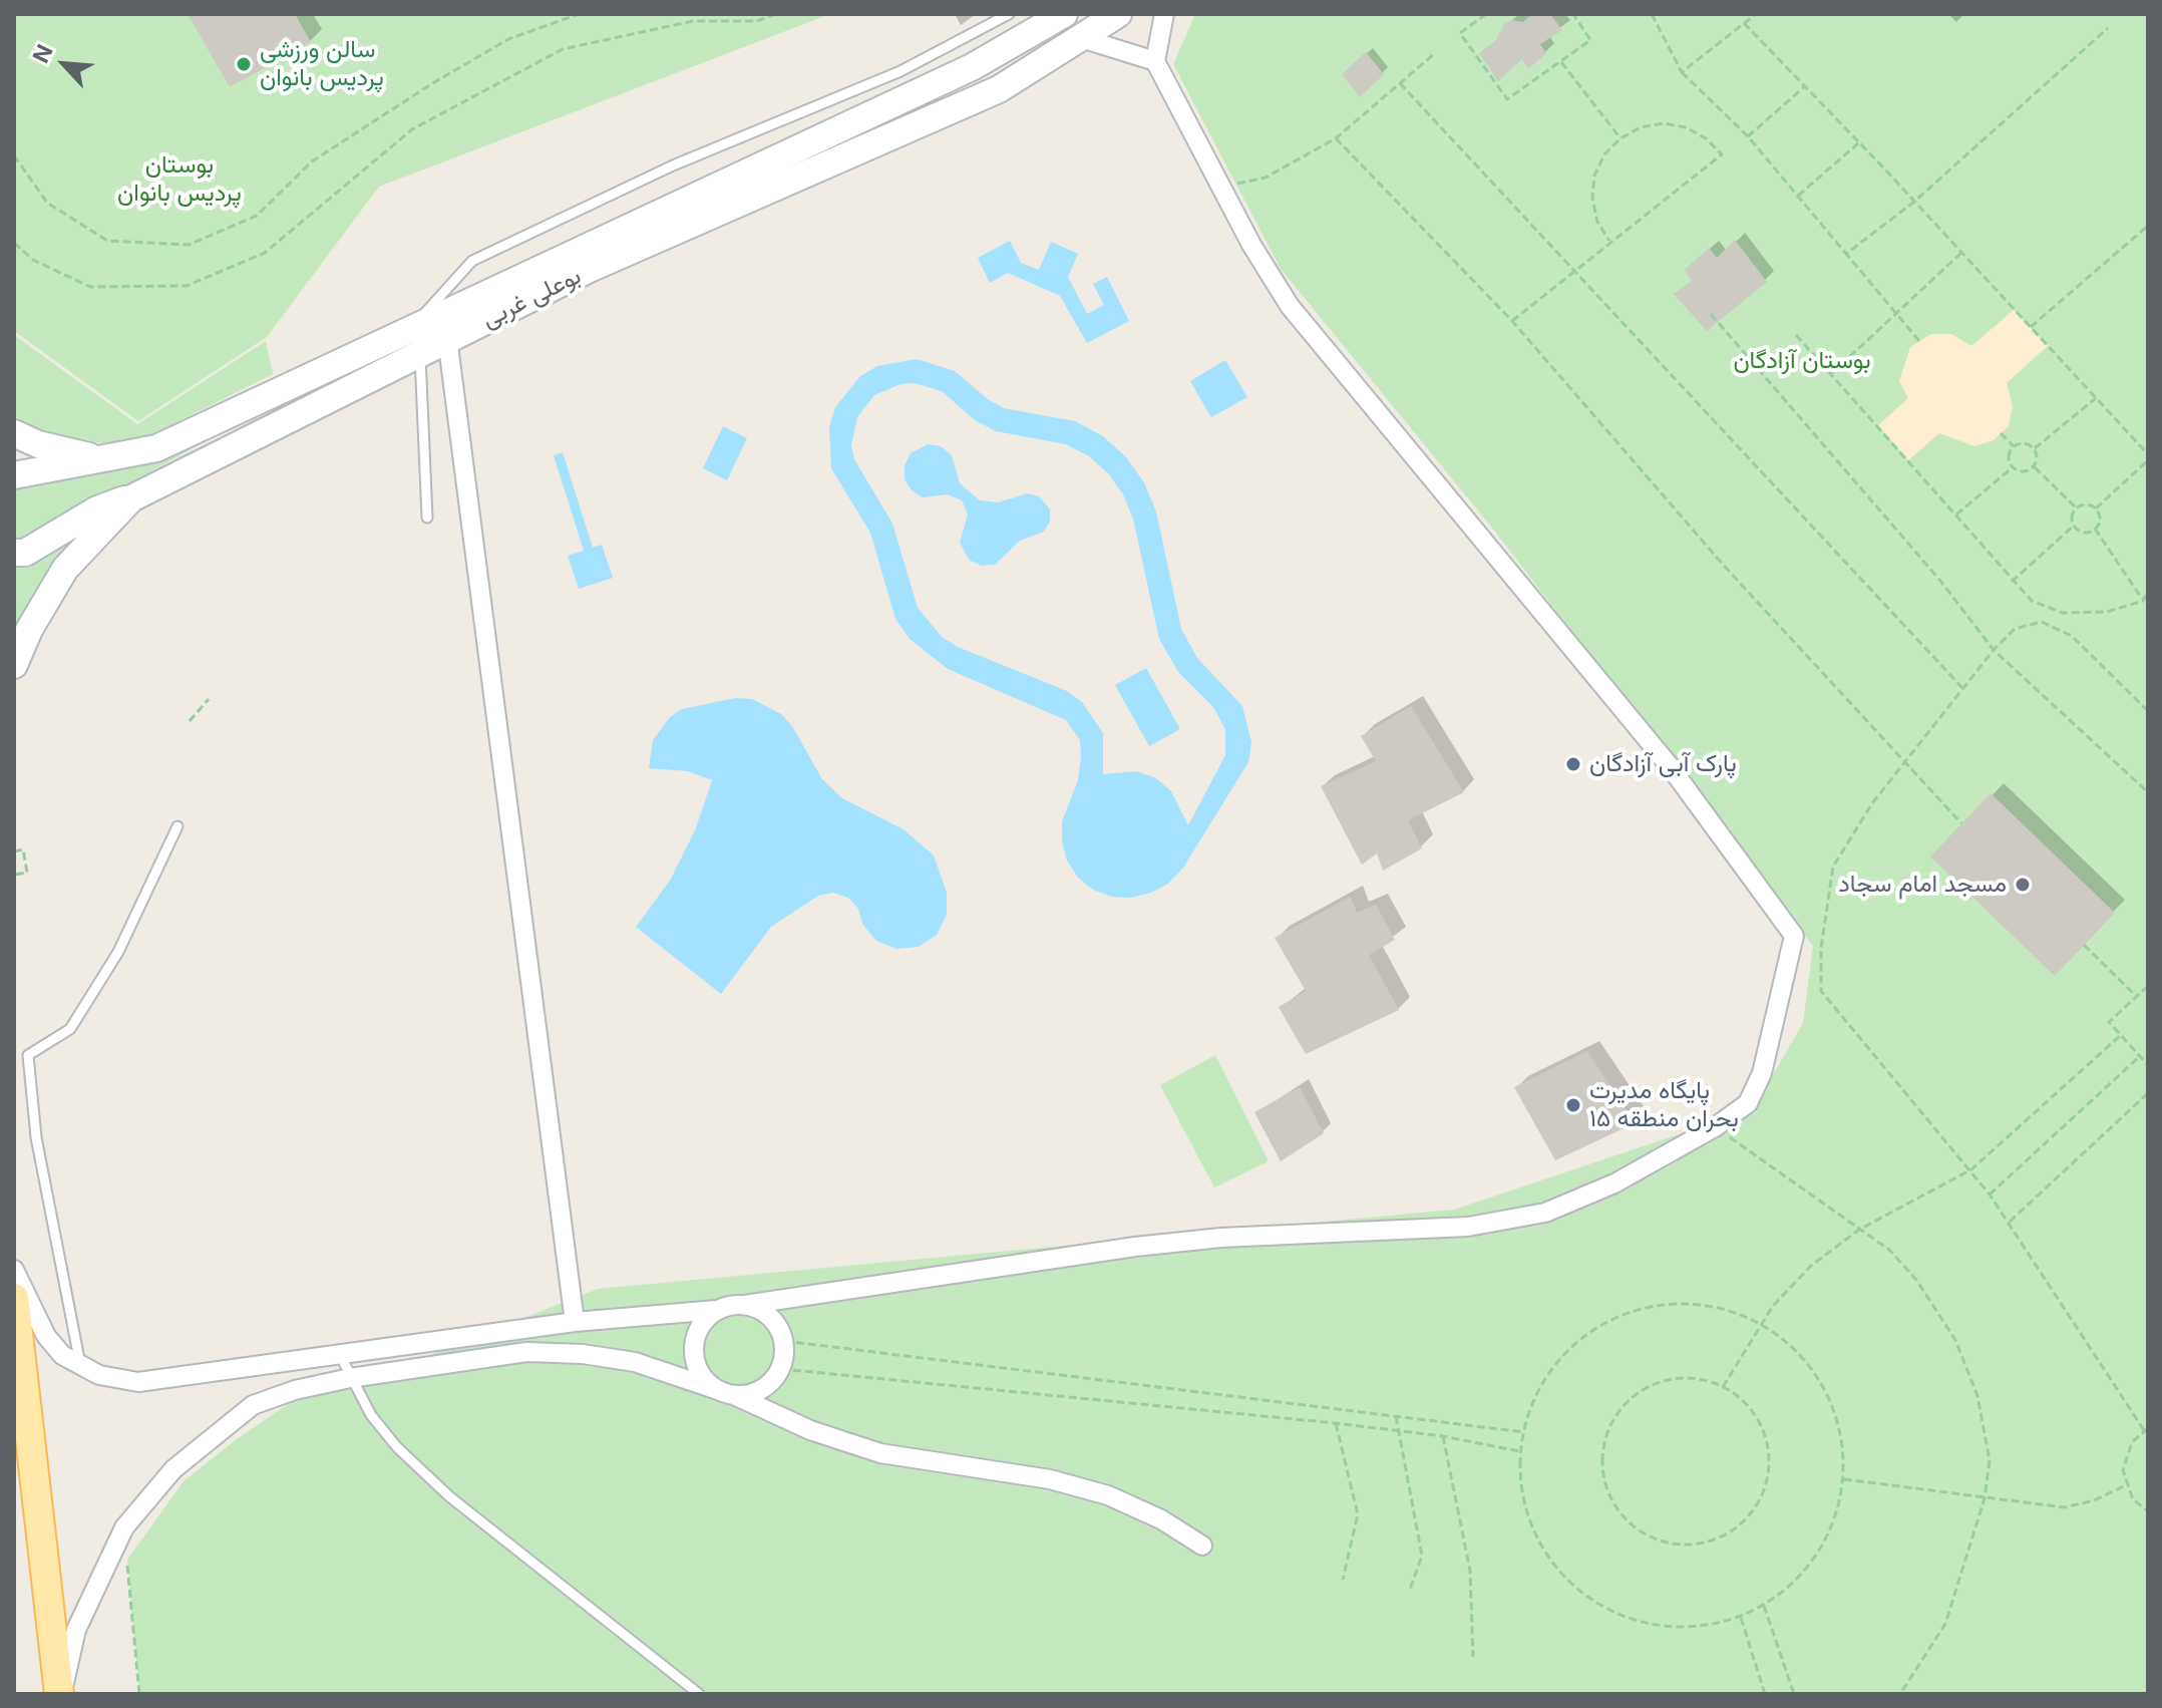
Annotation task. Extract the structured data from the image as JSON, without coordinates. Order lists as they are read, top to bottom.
{
  "streets": {
    "main road": ["بوعلی غربی"]
  },
  "parks": ["بوستان پردیس بانوان", "بوستان آزادگان"],
  "places": [
    "سالن ورزشی پردیس بانوان",
    "پارک آبی آزادگان",
    "مسجد امام سجاد",
    "پایگاه مدیرت بحران منطقه ۱۵"
  ],
  "north": "top left"
}
